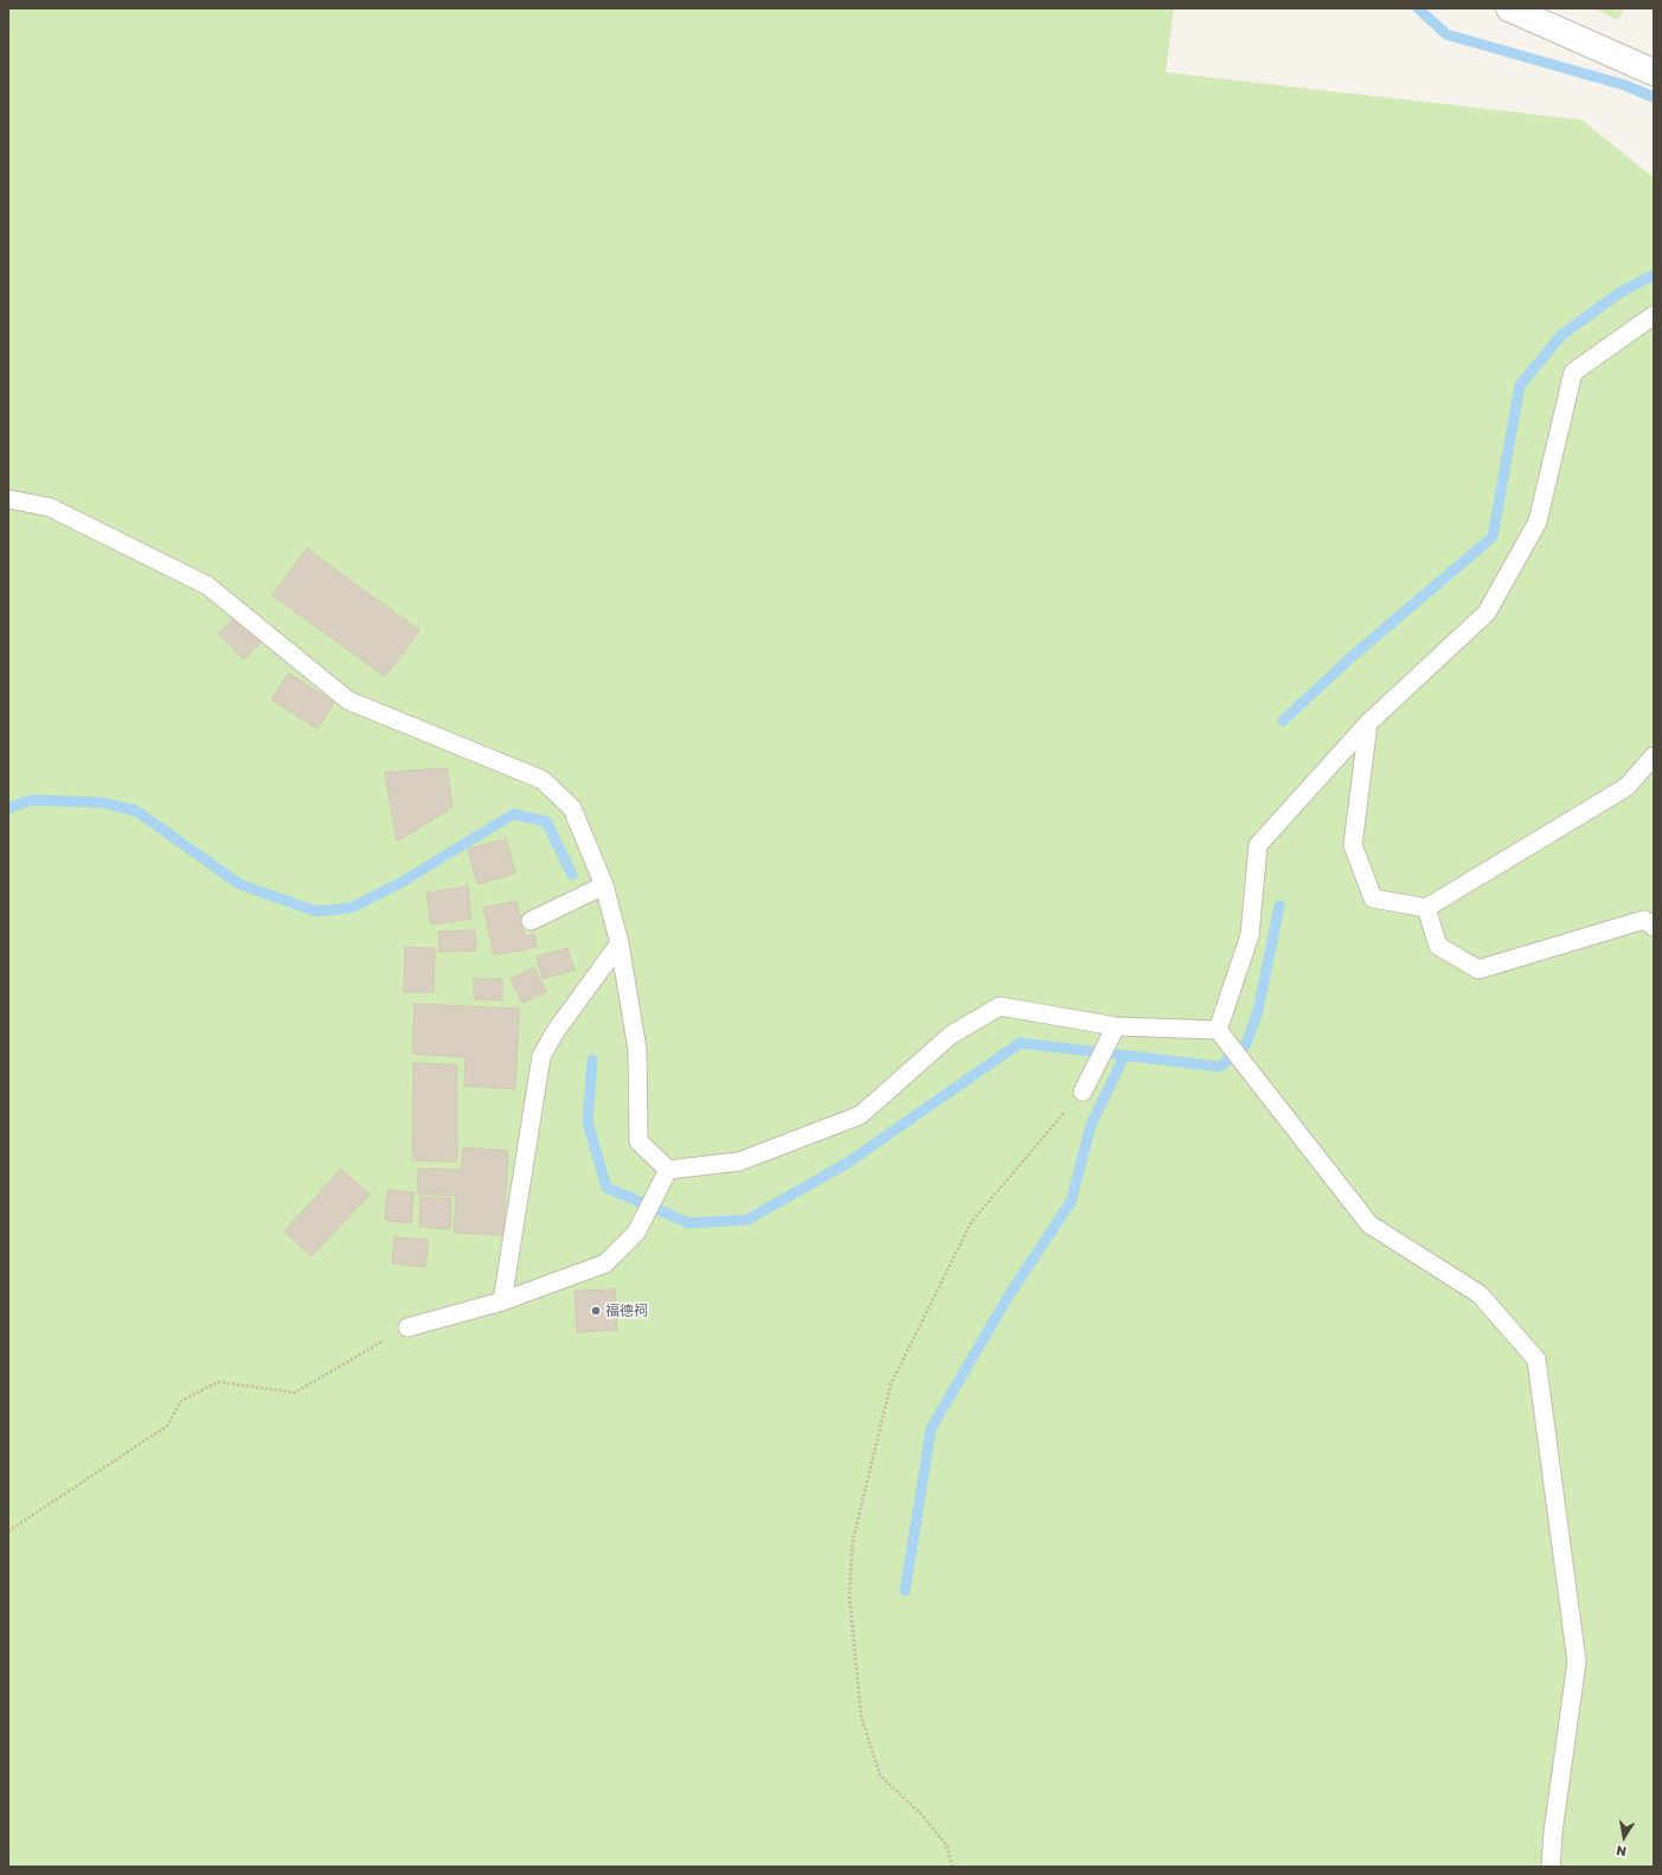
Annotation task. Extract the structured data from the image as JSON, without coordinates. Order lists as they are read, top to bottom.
{
  "places": ["福德祠"],
  "north": "bottom"
}
